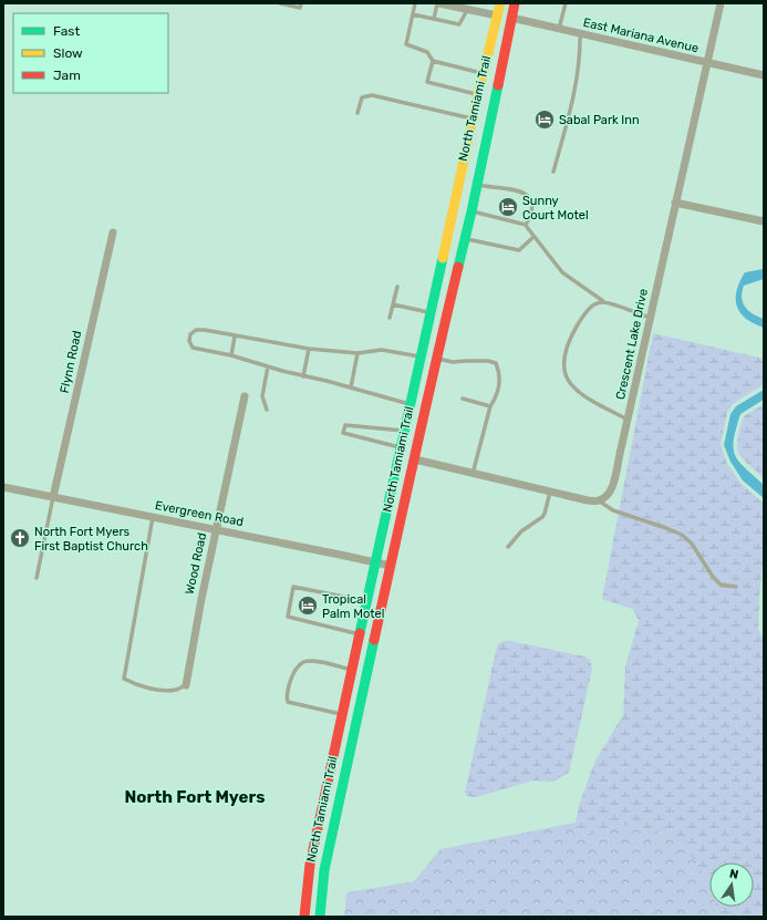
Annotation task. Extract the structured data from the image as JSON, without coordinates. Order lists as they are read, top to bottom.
{
  "streets": {
    "main road": ["North Tamiami Trail"],
    "street": [
      "East Mariana Avenue",
      "Crescent Lake Drive",
      "Flynn Road",
      "Evergreen Road",
      "Wood Road"
    ]
  },
  "crossings": [
    ["East Mariana Avenue", "North Tamiami Trail"],
    ["East Mariana Avenue", "Crescent Lake Drive"],
    ["North Tamiami Trail", "Evergreen Road"],
    ["Flynn Road", "Evergreen Road"],
    ["Evergreen Road", "Wood Road"]
  ],
  "districts": ["North Fort Myers"],
  "places": {
    "hotel": ["Sabal Park Inn", "Sunny Court Motel", "Tropical Palm Motel"],
    "church": ["North Fort Myers First Baptist Church"]
  },
  "legend": ["Fast", "Slow", "Jam"],
  "north": "top"
}
